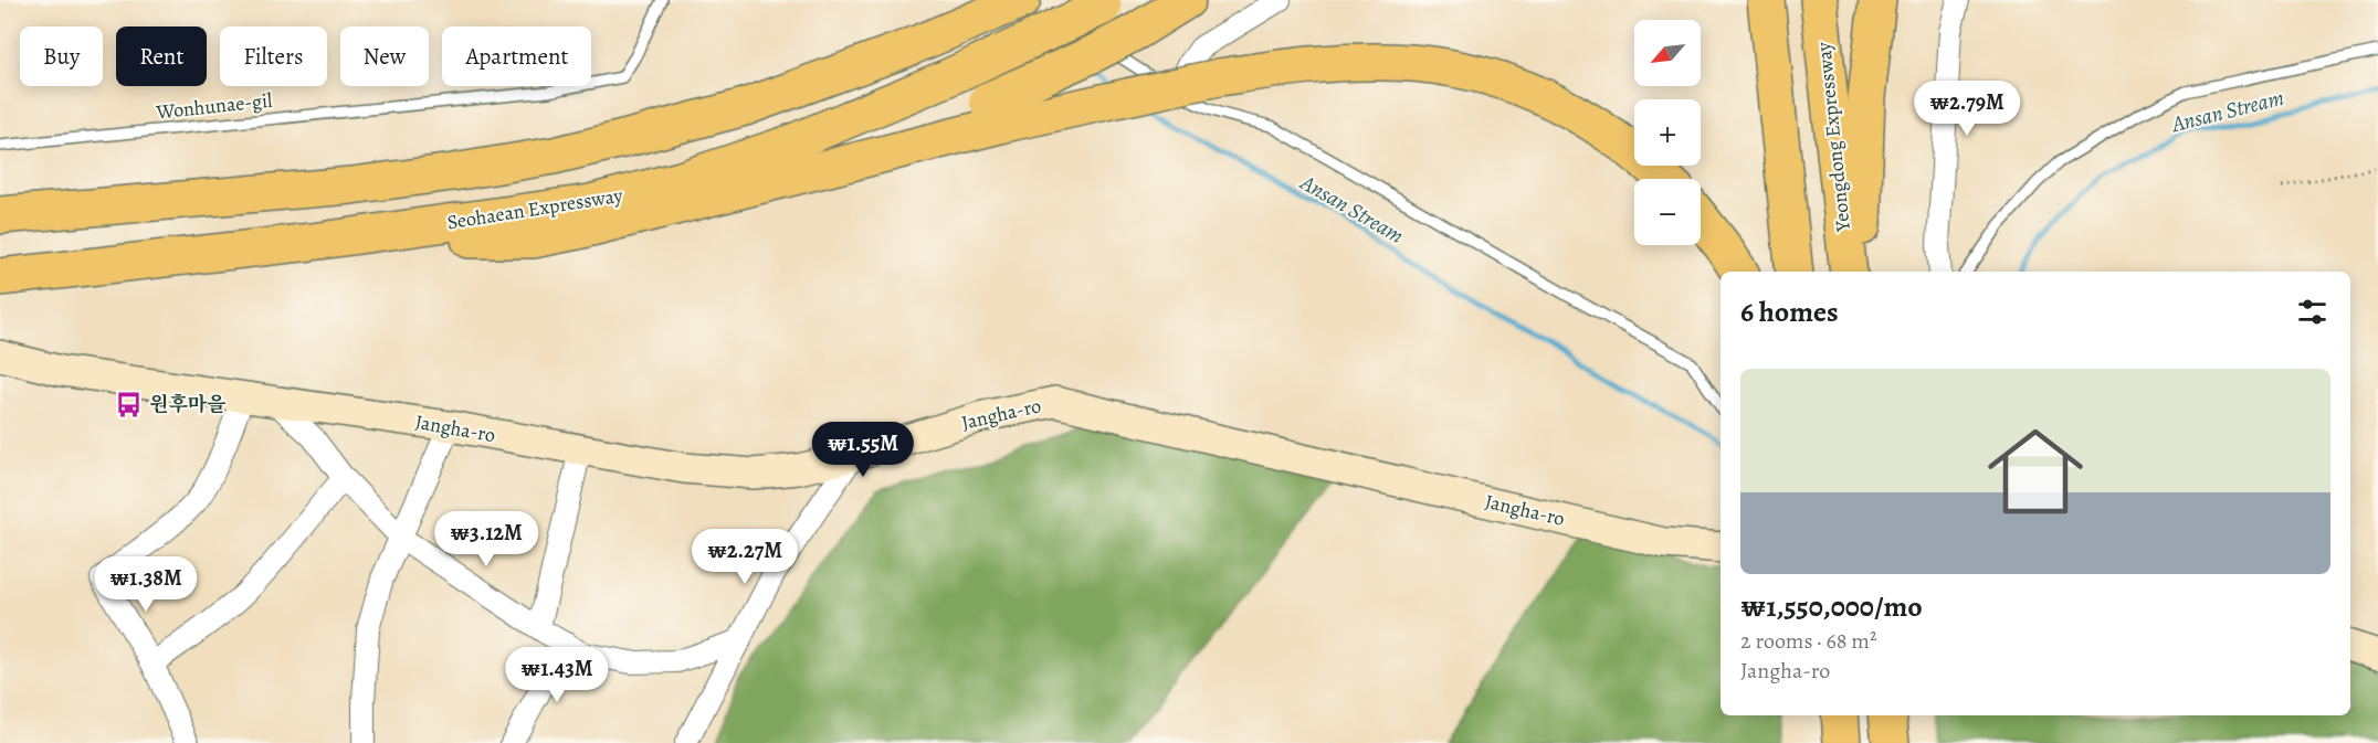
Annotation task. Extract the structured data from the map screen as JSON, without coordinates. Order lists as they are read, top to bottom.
{
  "streets": {
    "highway": ["Yeongdong Expressway", "Seohaean Expressway"],
    "street": ["Jangha-ro"],
    "lane": ["Wonhunae-gil"]
  },
  "water": ["Ansan Stream"],
  "places": {
    "bus stop": ["원후마을"]
  },
  "north": "bottom left",
  "page": {
    "map_buttons": ["+", "−"],
    "chip": [
      "Buy",
      "Rent",
      "Filters",
      "New",
      "Apartment"
    ],
    "price": [
      "₩2.79M",
      "₩1.55M",
      "₩3.12M",
      "₩2.27M",
      "₩1.38M",
      "₩1.43M"
    ],
    "heading": "6 homes",
    "list": [
      {
        "name": "₩1,550,000/mo",
        "note": "2 rooms · 68 m² · Jangha-ro"
      }
    ]
  }
}
